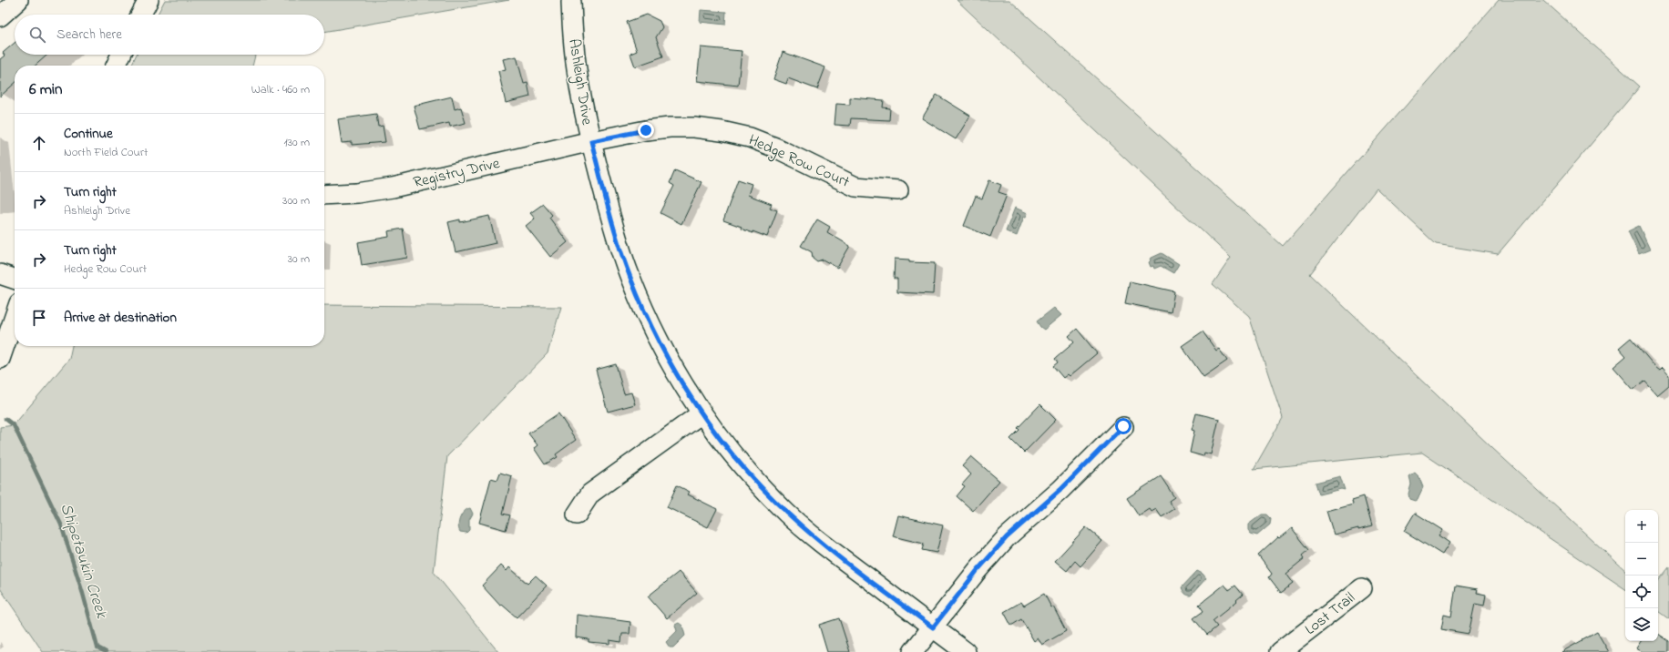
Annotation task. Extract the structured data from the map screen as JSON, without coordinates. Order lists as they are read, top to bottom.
{
  "streets": {
    "street": [
      "Ashleigh Drive",
      "Hedge Row Court",
      "Registry Drive",
      "Lost Trail"
    ]
  },
  "crossings": [
    ["Ashleigh Drive", "Hedge Row Court"],
    ["Ashleigh Drive", "Registry Drive"],
    ["Hedge Row Court", "Registry Drive"]
  ],
  "water": ["Shipetaukin Creek"],
  "page": {
    "search": "Search here",
    "heading": ["6 min", "Walk · 460 m"],
    "list": [
      ["Continue", "North Field Court", "130 m"],
      ["Turn right", "Ashleigh Drive", "300 m"],
      ["Turn right", "Hedge Row Court", "30 m"],
      "Arrive at destination"
    ],
    "map_buttons": ["+", "−"]
  }
}
